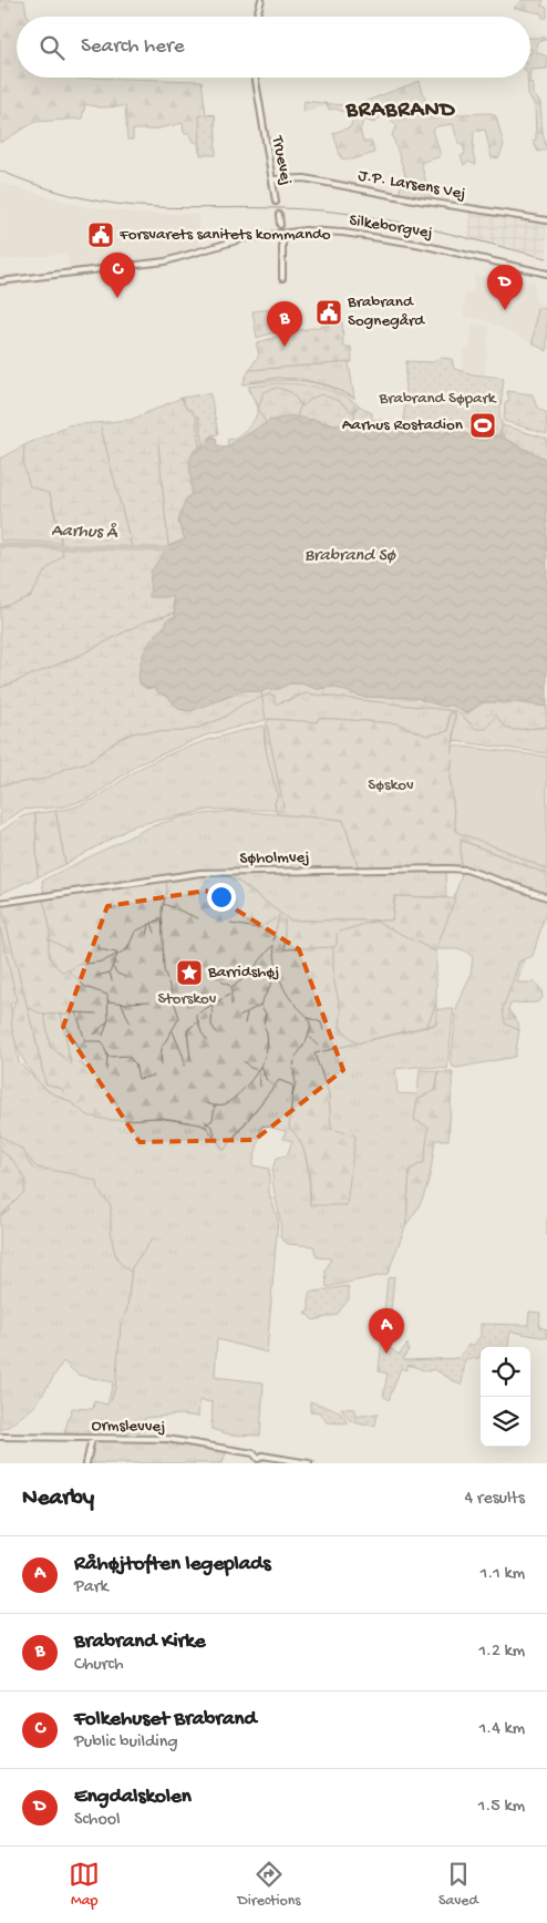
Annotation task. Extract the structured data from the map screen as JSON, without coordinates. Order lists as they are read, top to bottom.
{
  "streets": {
    "street": [
      "Truevej",
      "J.P. Larsens Vej",
      "Silkeborgvej",
      "Søholmvej",
      "Ormslevvej"
    ]
  },
  "crossings": [
    ["Truevej", "J.P. Larsens Vej"]
  ],
  "districts": ["BRABRAND"],
  "water": ["Aarhus Å", "Brabrand Sø"],
  "parks": ["Brabrand Søpark", "Søskov", "Storskov"],
  "places": {
    "public building": ["Forsvarets sanitets kommando", "Brabrand Sognegård"],
    "sports": ["Aarhus Rostadion"],
    "place": ["Barridshøj"]
  },
  "page": {
    "search": "Search here",
    "pins": [
      "C",
      "D",
      "B",
      "A"
    ],
    "heading": ["Nearby", "4 results"],
    "list": [
      {
        "mark": "A",
        "name": "Råhøjtoften legeplads",
        "note": "Park",
        "value": "1.1 km"
      },
      {
        "mark": "B",
        "name": "Brabrand Kirke",
        "note": "Church",
        "value": "1.2 km"
      },
      {
        "mark": "C",
        "name": "Folkehuset Brabrand",
        "note": "Public building",
        "value": "1.4 km"
      },
      {
        "mark": "D",
        "name": "Engdalskolen",
        "note": "School",
        "value": "1.5 km"
      }
    ],
    "nav": ["Map", "Directions", "Saved"]
  }
}
